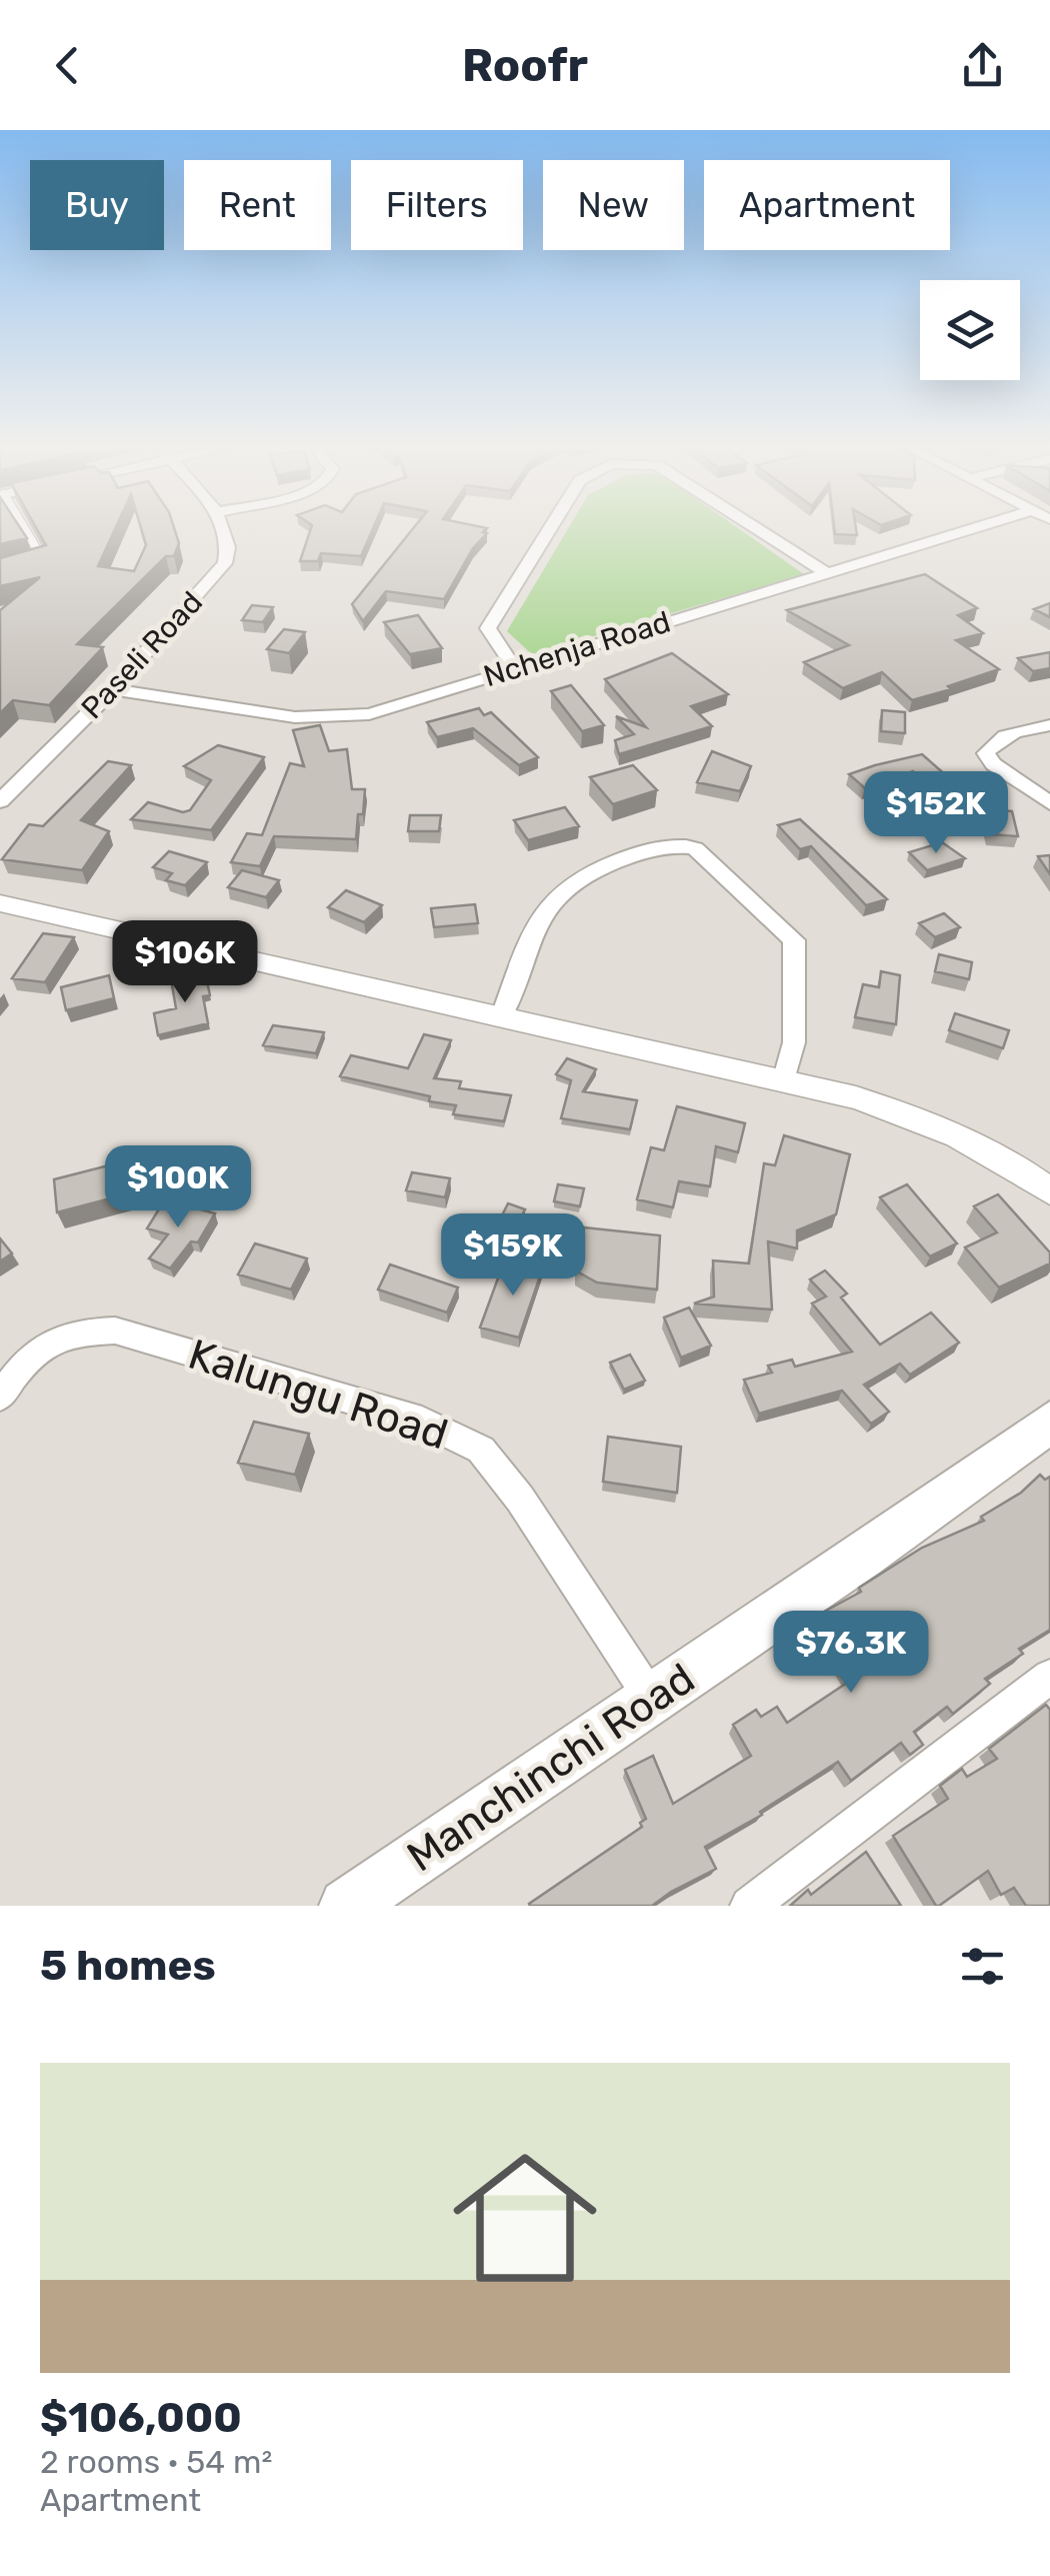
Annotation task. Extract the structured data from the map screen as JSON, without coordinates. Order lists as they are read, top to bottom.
{
  "streets": {
    "main road": ["Manchinchi Road"],
    "street": ["Nchenja Road", "Paseli Road", "Kalungu Road"]
  },
  "crossings": [
    ["Nchenja Road", "Paseli Road"],
    ["Kalungu Road", "Manchinchi Road"]
  ],
  "page": {
    "header": "Roofr",
    "chip": [
      "Buy",
      "Rent",
      "Filters",
      "New",
      "Apartment"
    ],
    "price": [
      "$152K",
      "$106K",
      "$100K",
      "$159K",
      "$76.3K"
    ],
    "heading": "5 homes",
    "list": [
      {
        "name": "$106,000",
        "note": "2 rooms · 54 m² · Apartment"
      }
    ]
  }
}
